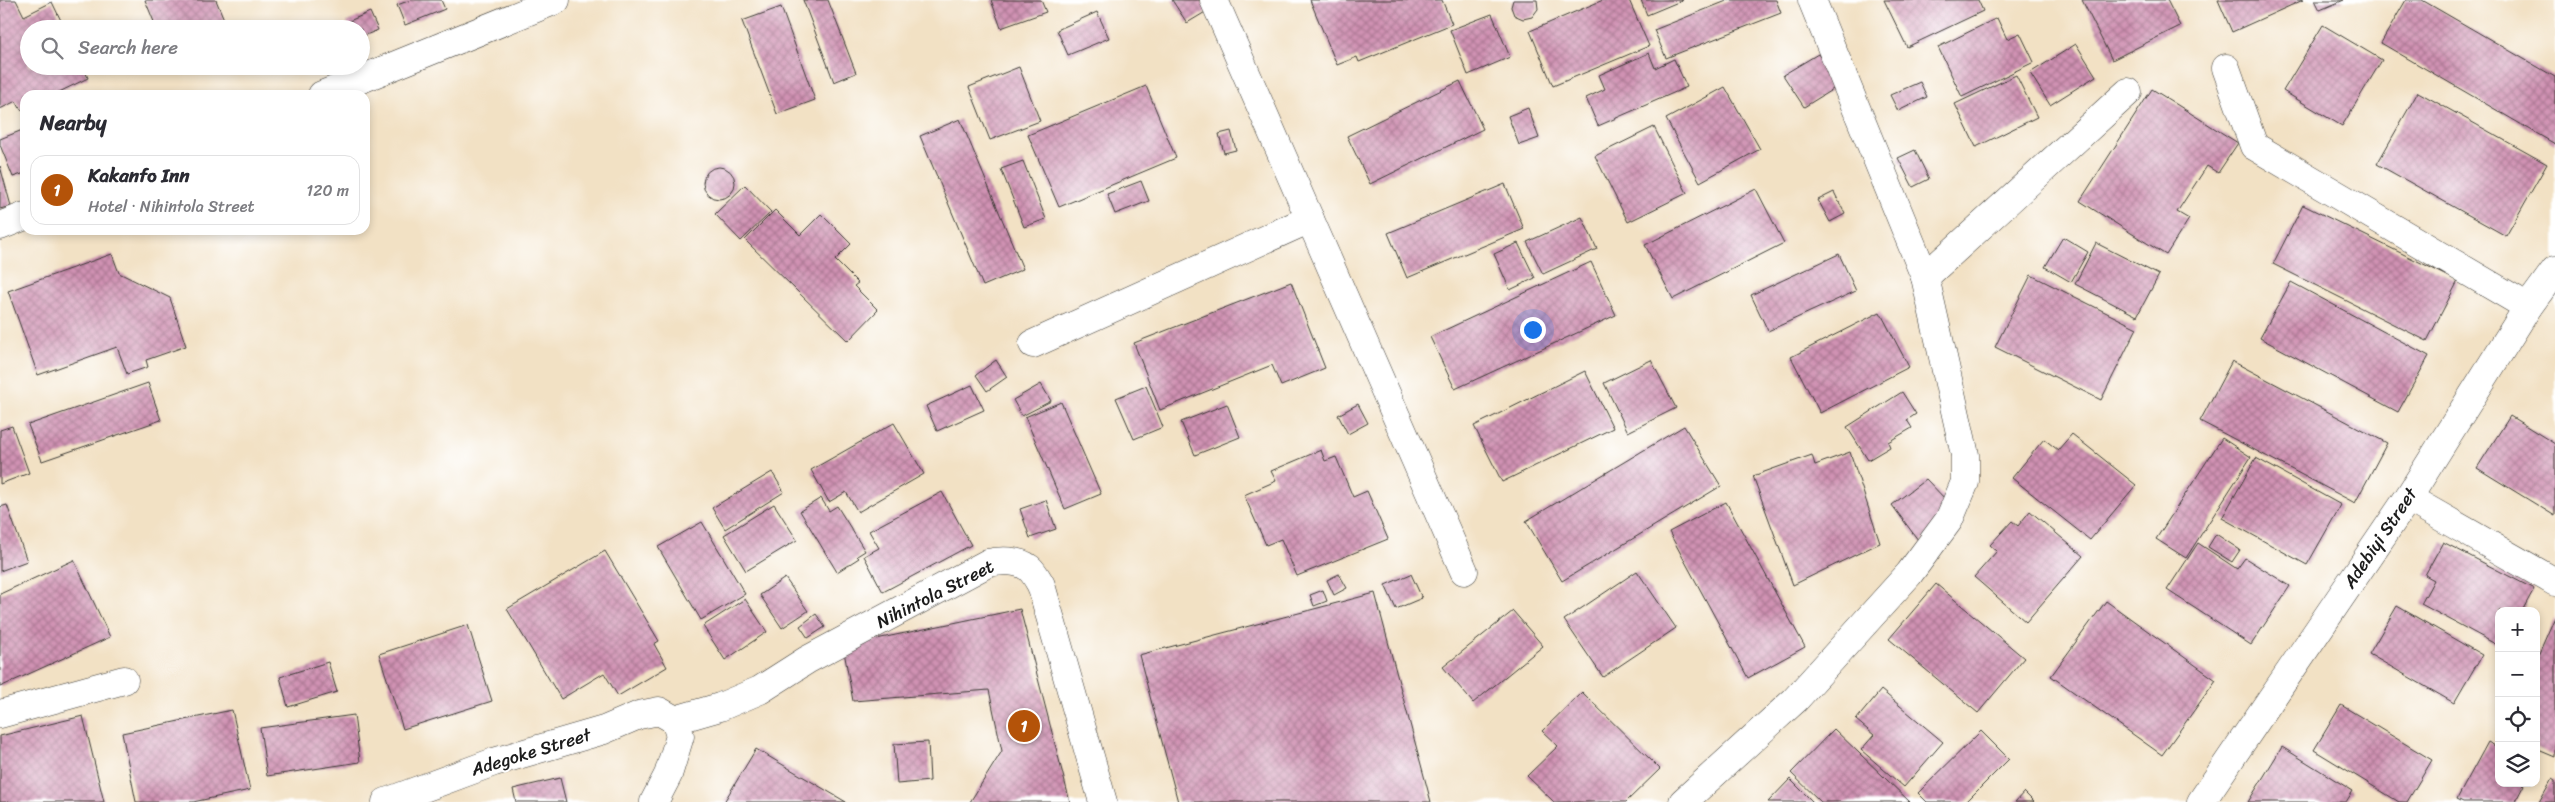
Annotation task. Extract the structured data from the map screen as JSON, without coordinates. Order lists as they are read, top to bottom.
{
  "streets": {
    "street": ["Adebiyi Street", "Nihintola Street", "Adegoke Street"]
  },
  "crossings": [
    ["Nihintola Street", "Adegoke Street"]
  ],
  "page": {
    "search": "Search here",
    "heading": "Nearby",
    "list": [
      {
        "mark": "1",
        "name": "Kakanfo Inn",
        "note": "Hotel · Nihintola Street",
        "value": "120 m"
      }
    ],
    "map_buttons": ["+", "−"],
    "pins": "1"
  }
}
